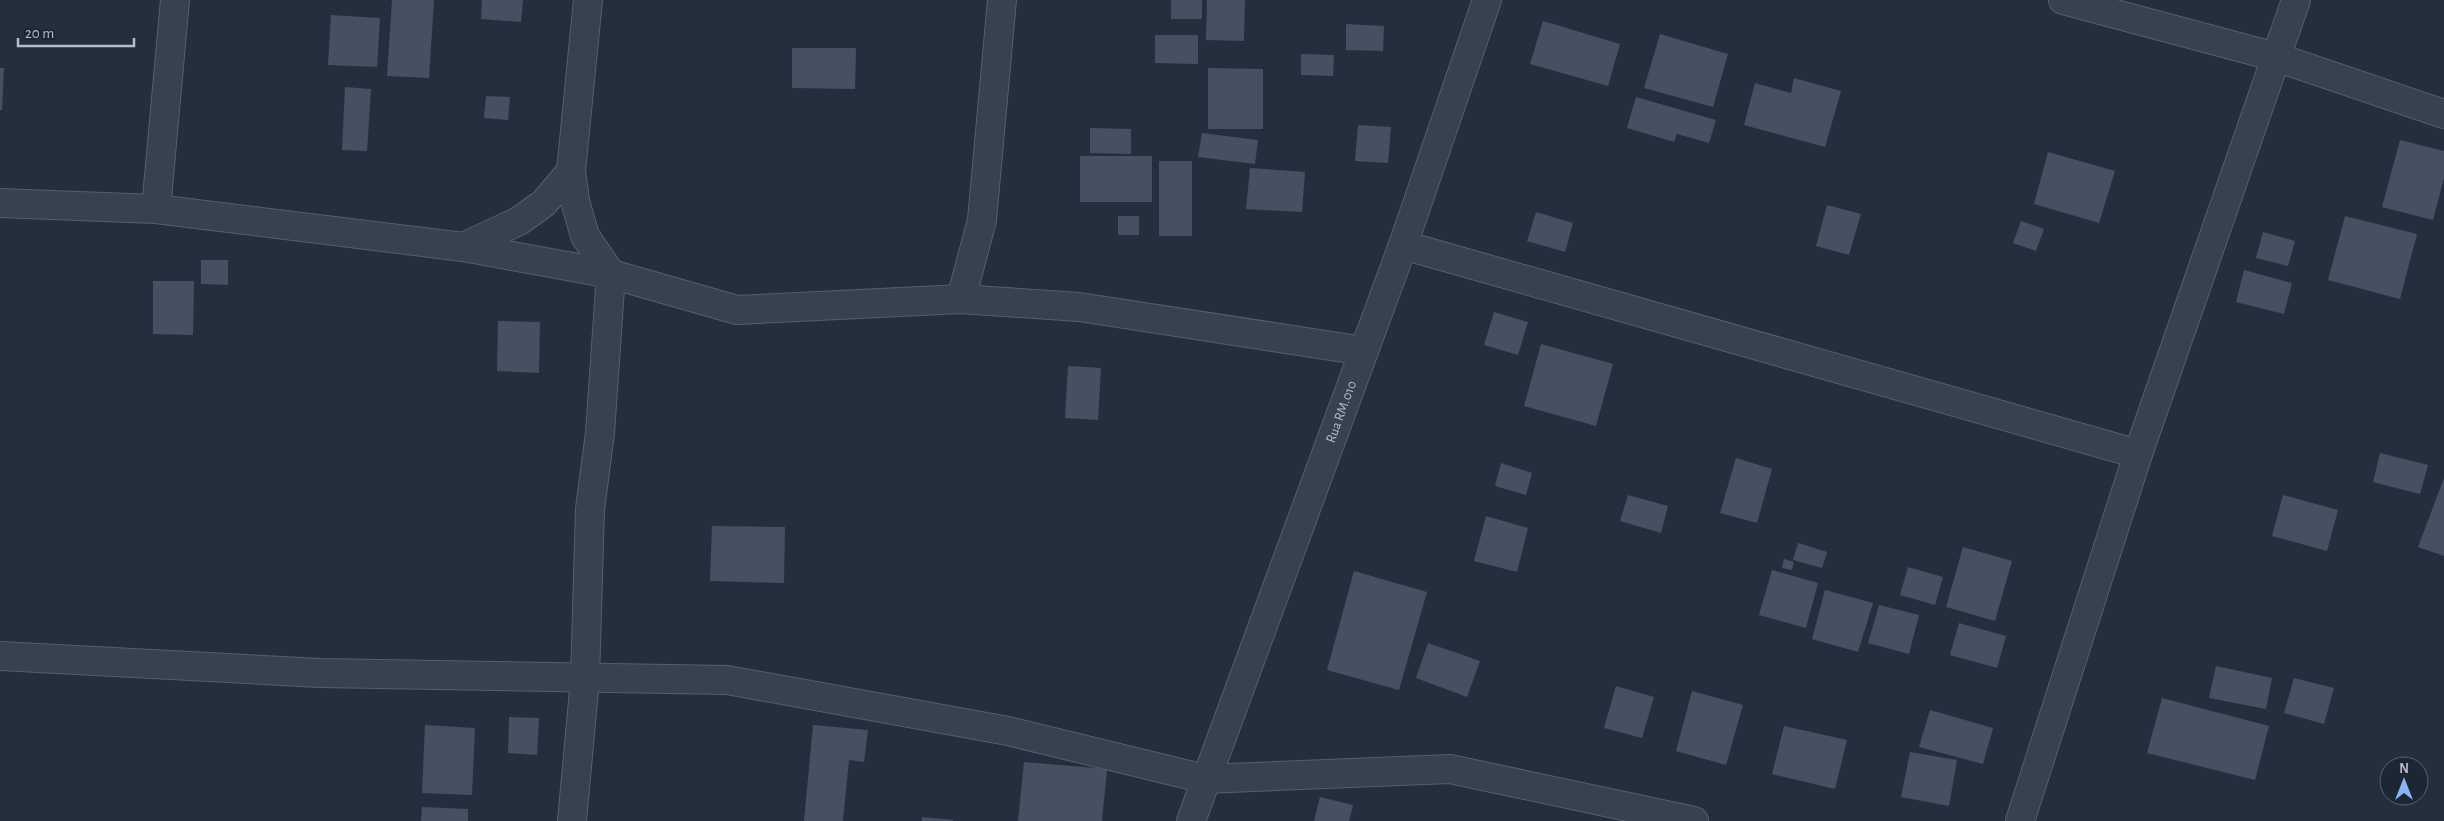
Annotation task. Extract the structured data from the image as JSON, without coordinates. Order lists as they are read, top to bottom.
{
  "streets": {
    "street": ["Rua RM.010"]
  },
  "scale_bar": "20 m",
  "north": "top"
}
